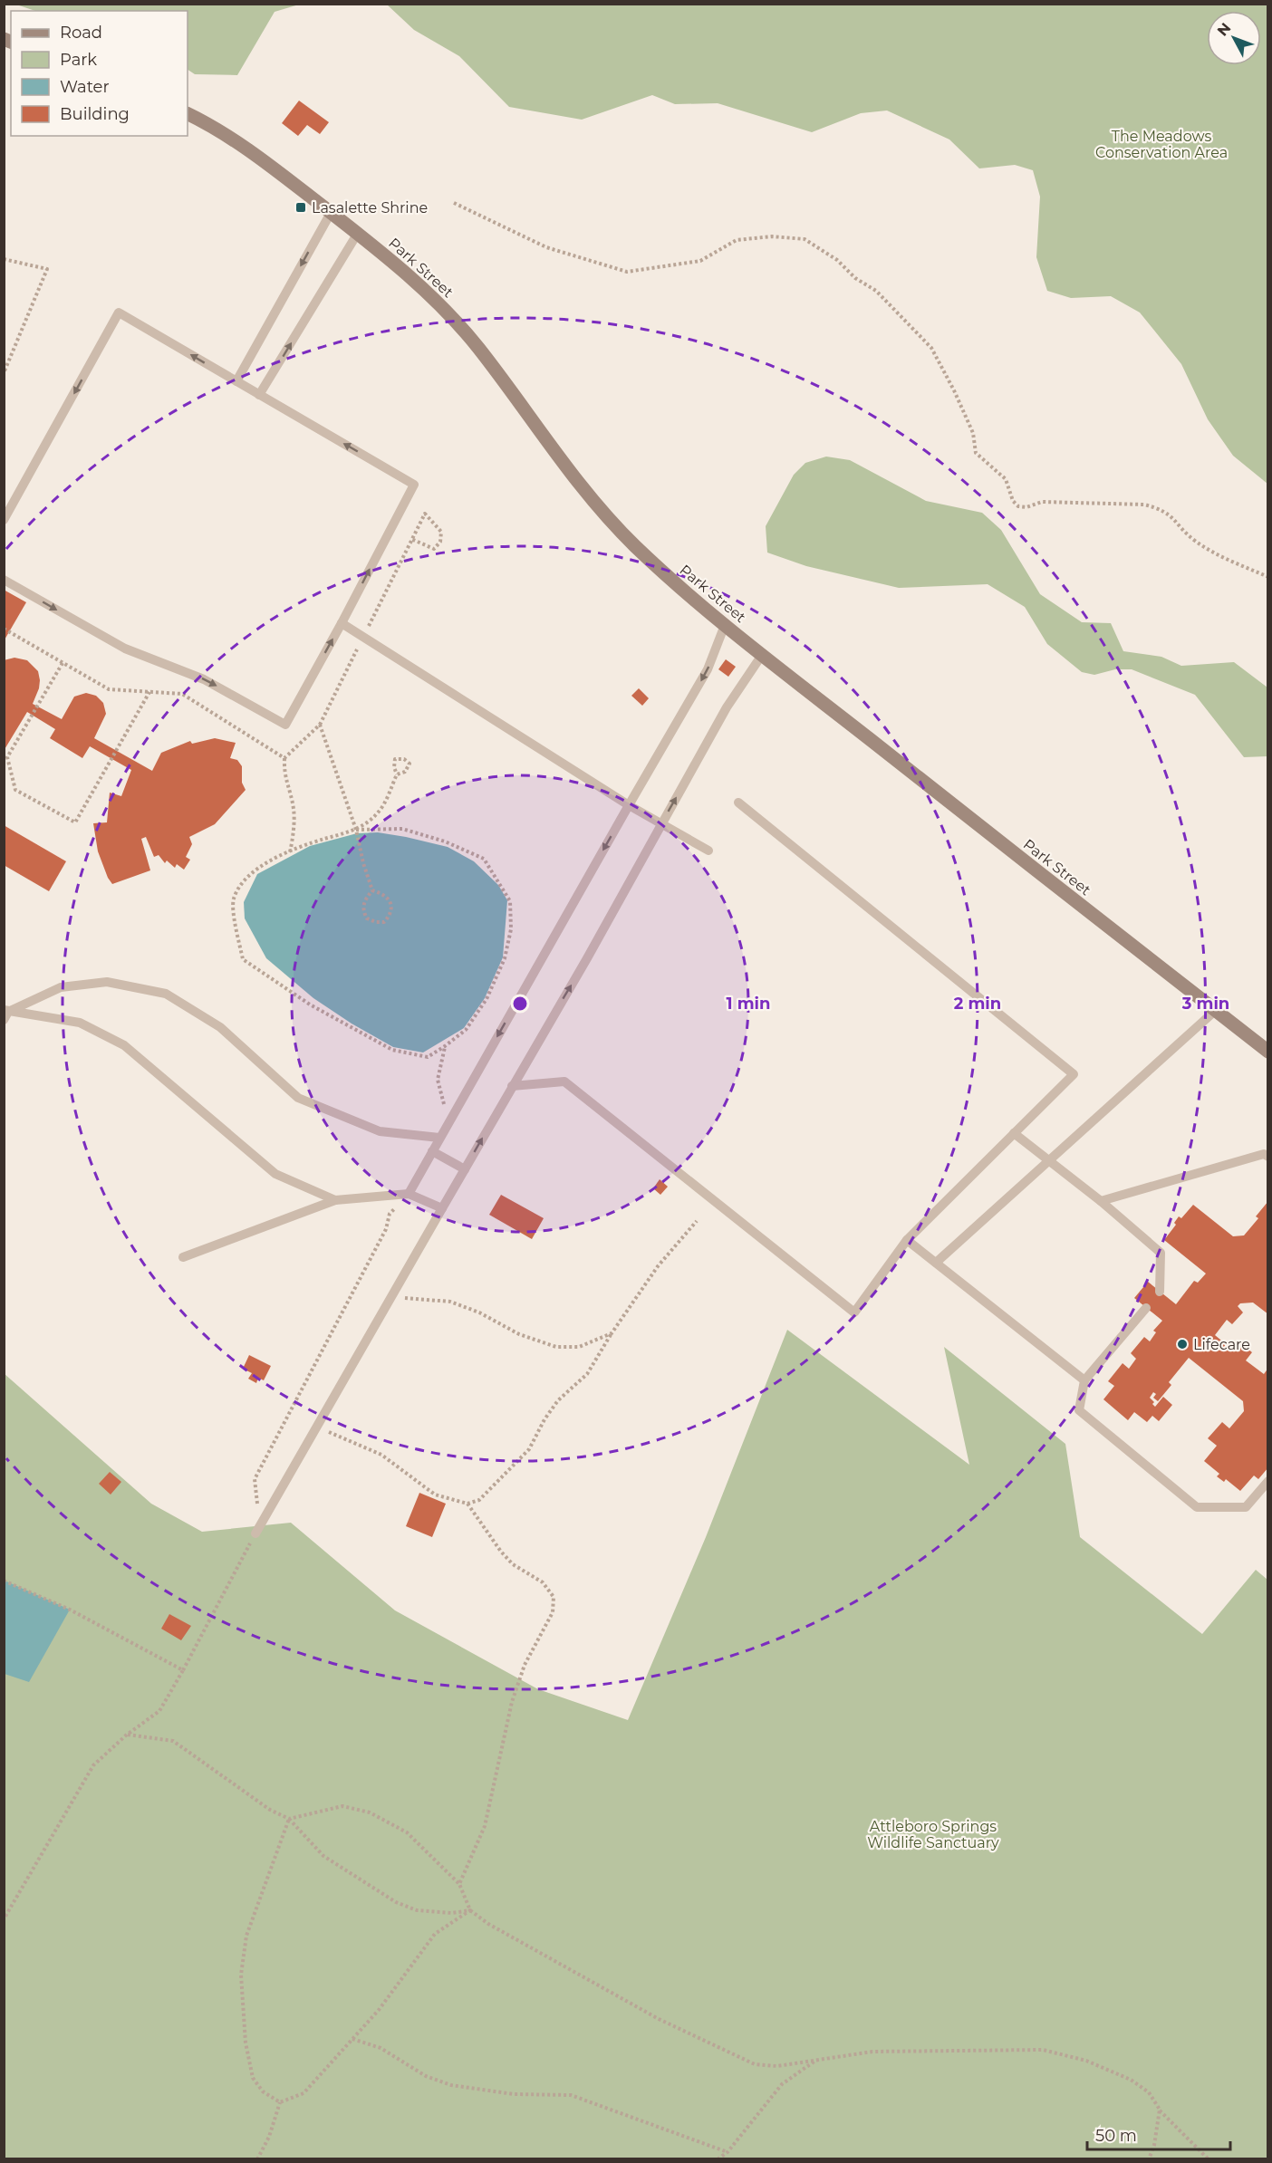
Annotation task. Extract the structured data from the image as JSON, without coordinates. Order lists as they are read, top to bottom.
{
  "streets": {
    "main road": ["Park Street"]
  },
  "parks": ["The Meadows Conservation Area", "Attleboro Springs Wildlife Sanctuary"],
  "places": {
    "transit": ["Lasalette Shrine"],
    "other": ["Lifecare"]
  },
  "legend": [
    "Road",
    "Park",
    "Water",
    "Building"
  ],
  "scale_bar": "50 m",
  "north": "top left",
  "rings": ["1 min", "2 min", "3 min"]
}
